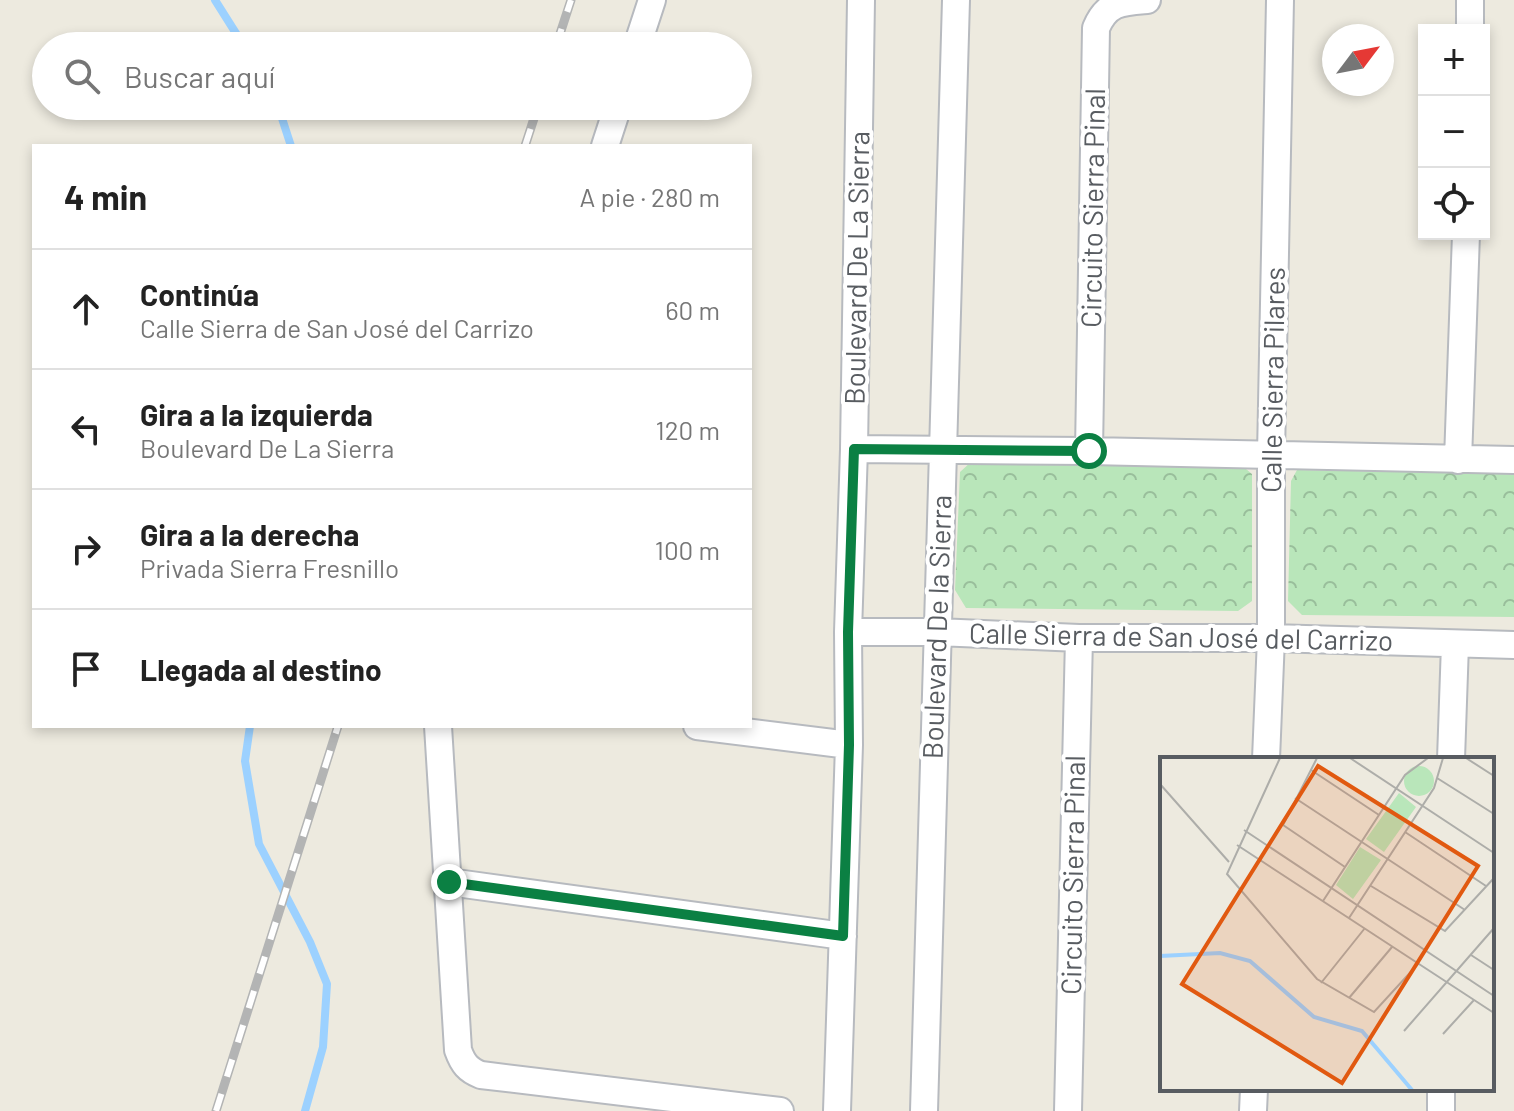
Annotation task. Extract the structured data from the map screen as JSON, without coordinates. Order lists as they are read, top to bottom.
{
  "streets": {
    "street": [
      "Circuito Sierra Pinal",
      "Boulevard De La Sierra",
      "Calle Sierra Pilares",
      "Boulevard De la Sierra",
      "Calle Sierra de San José del Carrizo"
    ]
  },
  "crossings": [
    ["Circuito Sierra Pinal", "Calle Sierra de San José del Carrizo"],
    ["Boulevard De La Sierra", "Calle Sierra de San José del Carrizo"],
    ["Calle Sierra Pilares", "Calle Sierra de San José del Carrizo"],
    ["Boulevard De la Sierra", "Calle Sierra de San José del Carrizo"]
  ],
  "north": "top right",
  "page": {
    "map_buttons": ["+", "−"],
    "search": "Buscar aquí",
    "heading": ["4 min", "A pie · 280 m"],
    "list": [
      ["Continúa", "Calle Sierra de San José del Carrizo", "60 m"],
      ["Gira a la izquierda", "Boulevard De La Sierra", "120 m"],
      ["Gira a la derecha", "Privada Sierra Fresnillo", "100 m"],
      "Llegada al destino"
    ]
  }
}
